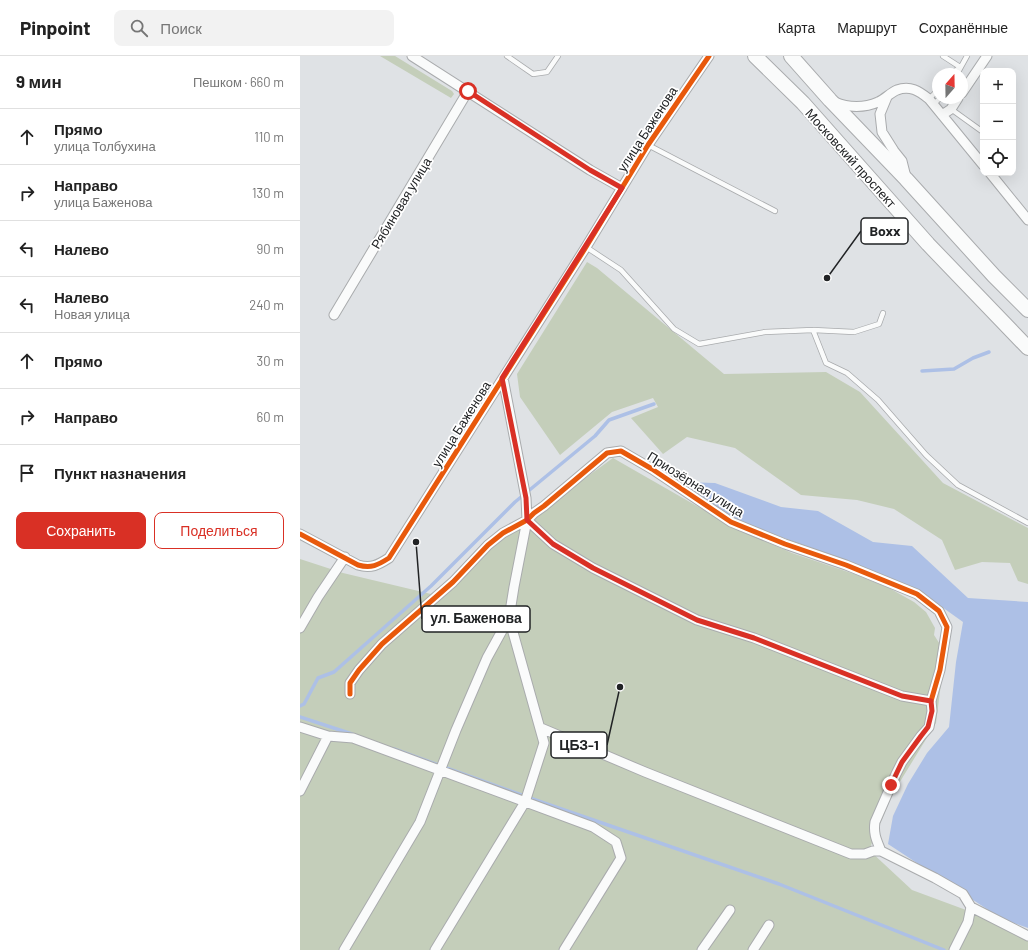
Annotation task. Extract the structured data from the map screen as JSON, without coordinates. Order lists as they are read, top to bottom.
{
  "streets": {
    "main road": ["Московский проспект"],
    "street": ["улица Баженова", "Рябиновая улица", "Приозёрная улица"]
  },
  "places": ["Boxx", "ул. Баженова", "ЦБЗ-1"],
  "north": "top",
  "page": {
    "header": "Pinpoint",
    "search": "Поиск",
    "nav": ["Карта", "Маршрут", "Сохранённые"],
    "heading": ["9 мин", "Пешком · 660 m"],
    "map_buttons": ["+", "−"],
    "list": [
      ["Прямо", "улица Толбухина", "110 m"],
      ["Направо", "улица Баженова", "130 m"],
      ["Налево", "90 m"],
      ["Налево", "Новая улица", "240 m"],
      ["Прямо", "30 m"],
      ["Направо", "60 m"],
      "Пункт назначения"
    ],
    "buttons": ["Сохранить", "Поделиться"]
  }
}
